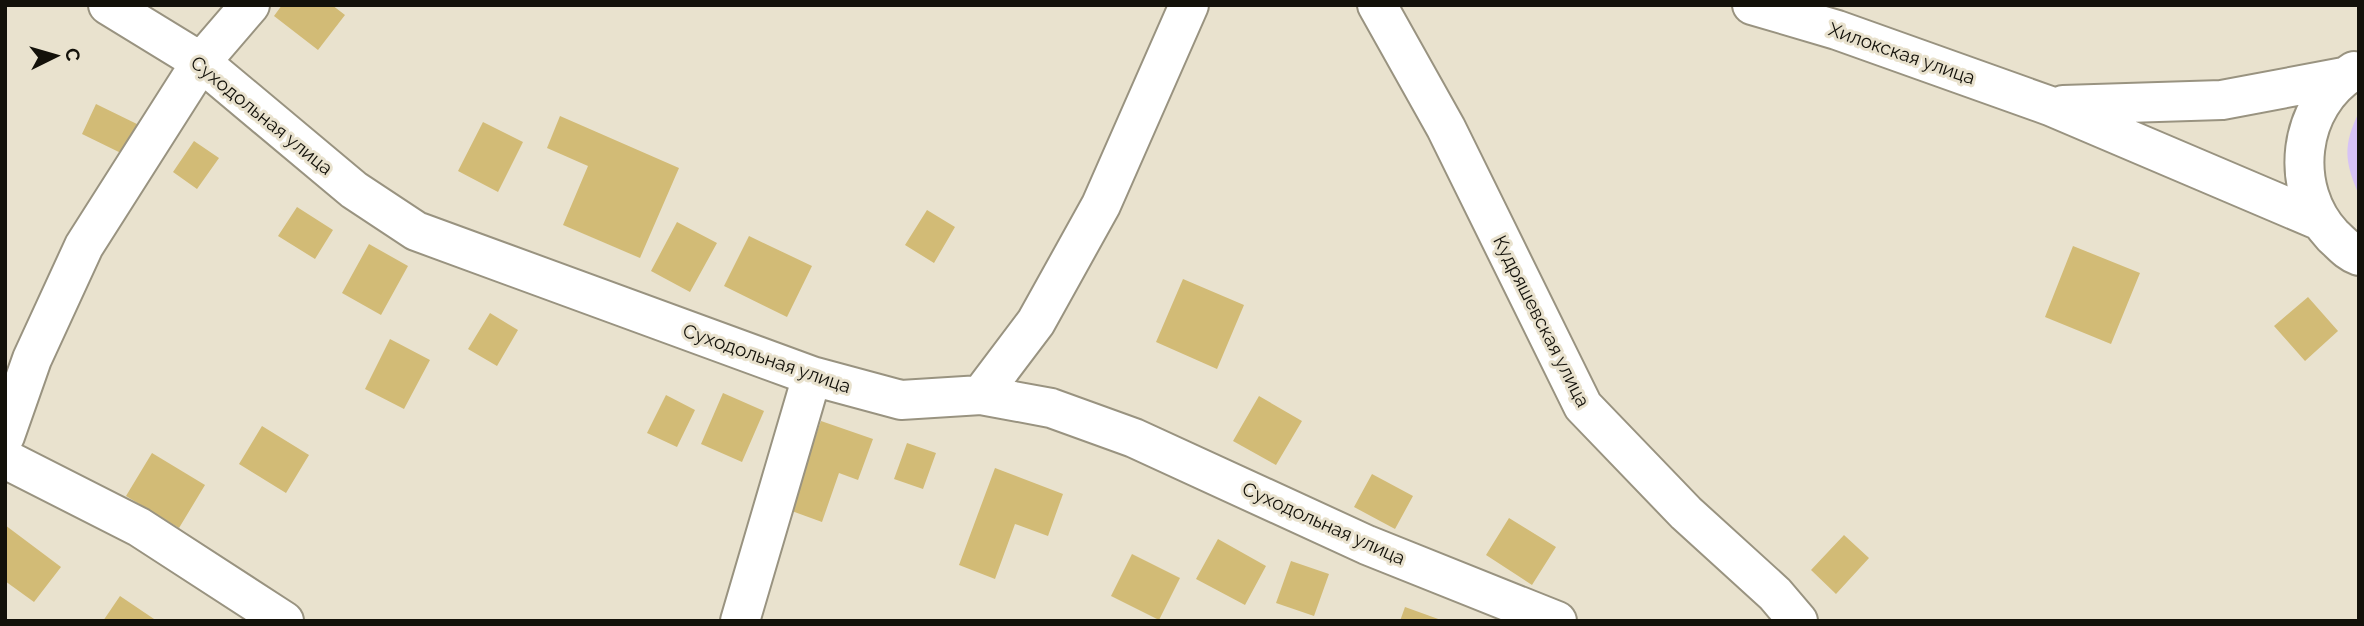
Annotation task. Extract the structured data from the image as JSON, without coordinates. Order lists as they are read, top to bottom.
{
  "streets": {
    "street": ["Хилокская улица", "Суходольная улица", "Кудряшевская улица"]
  },
  "north": "right"
}
